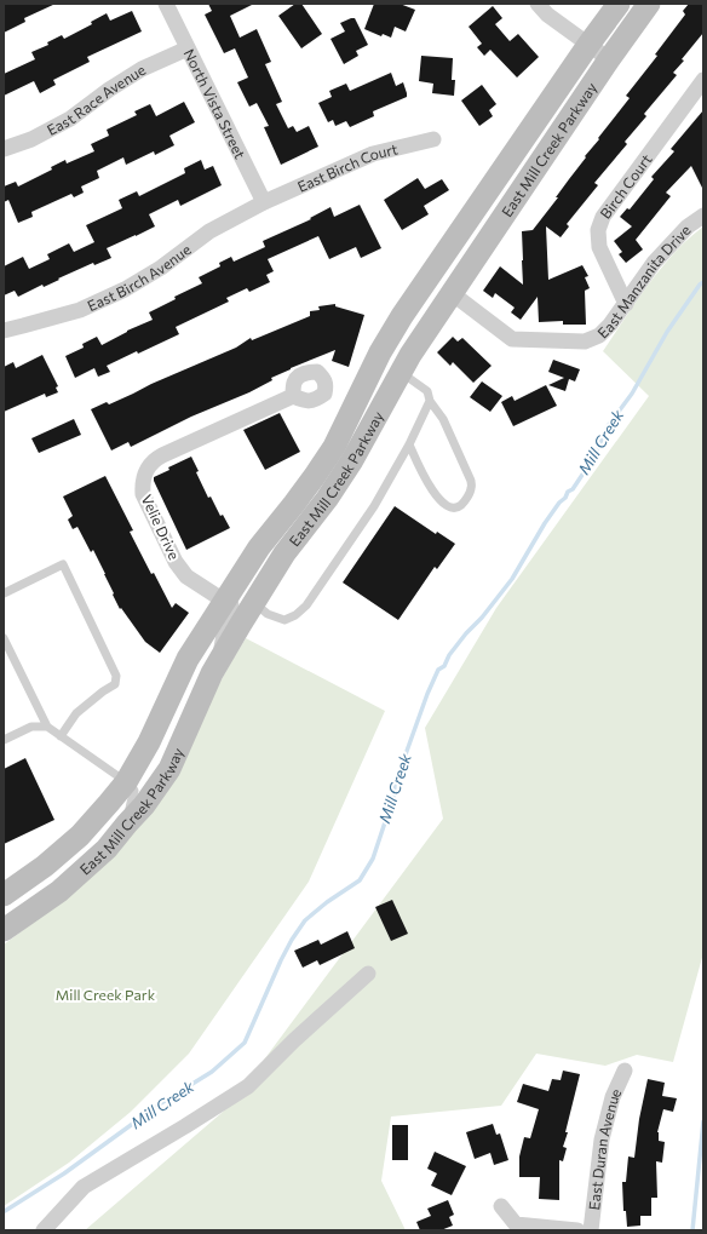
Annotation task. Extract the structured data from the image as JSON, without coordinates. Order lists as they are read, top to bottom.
{
  "streets": {
    "street": [
      "East Race Avenue",
      "North Vista Street",
      "East Mill Creek Parkway",
      "East Birch Court",
      "Birch Court",
      "East Birch Avenue",
      "East Manzanita Drive",
      "Velie Drive",
      "East Duran Avenue"
    ]
  },
  "crossings": [
    ["East Race Avenue", "North Vista Street"],
    ["North Vista Street", "East Birch Court"],
    ["North Vista Street", "East Birch Avenue"],
    ["East Mill Creek Parkway", "East Manzanita Drive"],
    ["East Mill Creek Parkway", "Velie Drive"],
    ["East Birch Court", "East Birch Avenue"],
    ["Birch Court", "East Manzanita Drive"]
  ],
  "water": ["Mill Creek"],
  "parks": ["Mill Creek Park"]
}
